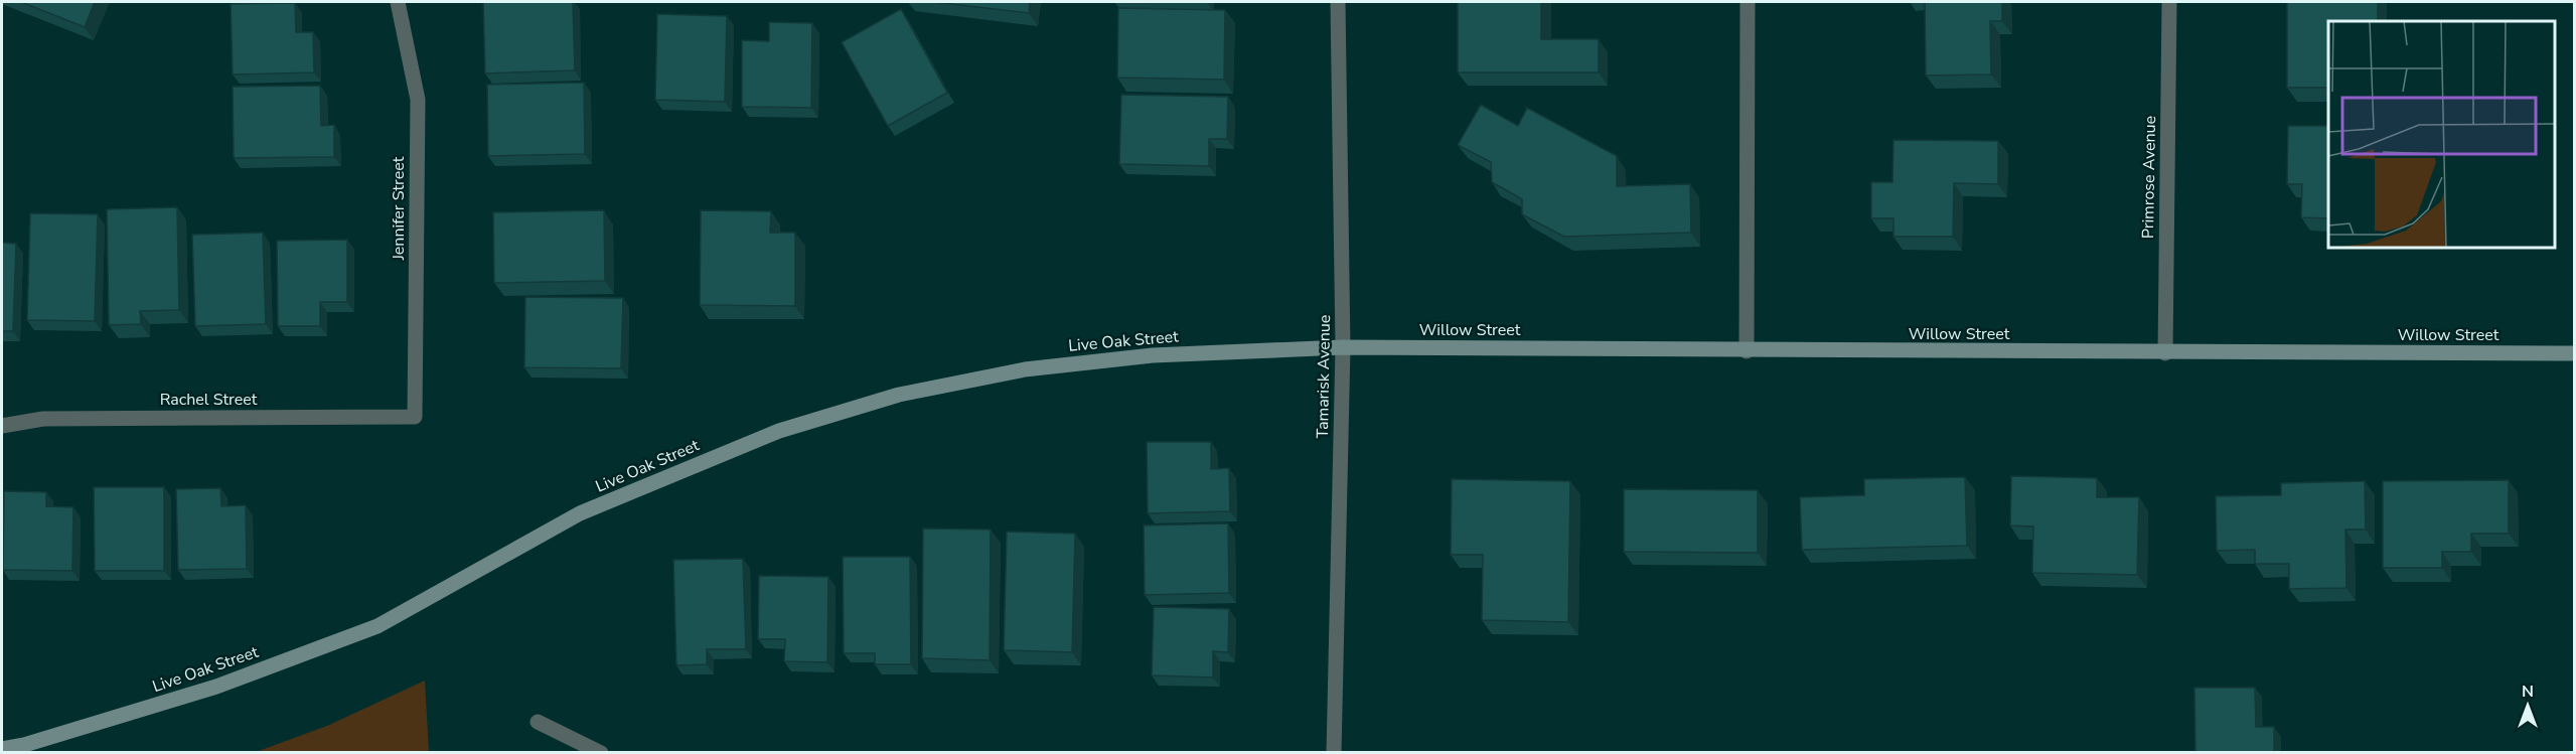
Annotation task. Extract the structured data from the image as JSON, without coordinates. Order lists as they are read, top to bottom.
{
  "streets": {
    "street": [
      "Primrose Avenue",
      "Jennifer Street",
      "Willow Street",
      "Live Oak Street",
      "Tamarisk Avenue",
      "Rachel Street"
    ]
  },
  "crossings": [
    ["Primrose Avenue", "Willow Street"],
    ["Jennifer Street", "Rachel Street"],
    ["Willow Street", "Live Oak Street"],
    ["Willow Street", "Tamarisk Avenue"],
    ["Live Oak Street", "Tamarisk Avenue"]
  ],
  "north": "top"
}
